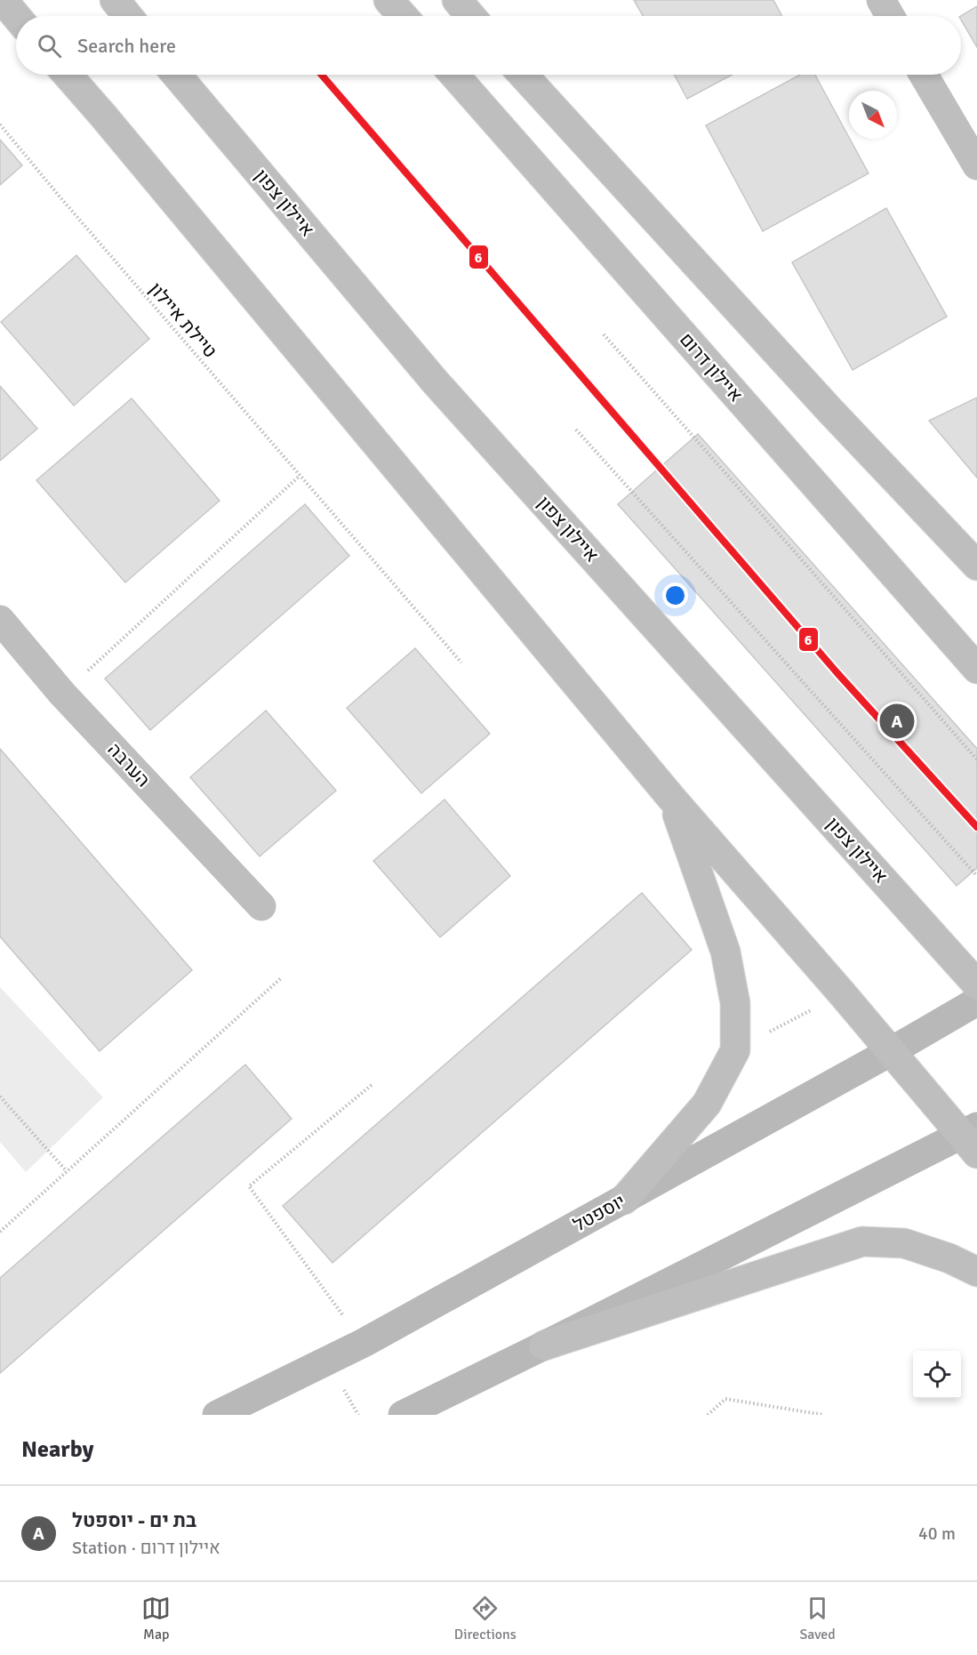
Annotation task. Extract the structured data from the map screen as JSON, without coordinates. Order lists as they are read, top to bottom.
{
  "streets": {
    "main road": [
      "איילון צפון",
      "איילון דרום",
      "הערבה",
      "יוספטל"
    ],
    "path": ["טיילת איילון"]
  },
  "lines": ["transit line 6"],
  "north": "bottom right",
  "page": {
    "search": "Search here",
    "pins": "A",
    "heading": "Nearby",
    "list": [
      {
        "mark": "A",
        "name": "בת ים - יוספטל",
        "note": "Station · איילון דרום",
        "value": "40 m"
      }
    ],
    "nav": ["Map", "Directions", "Saved"]
  }
}
